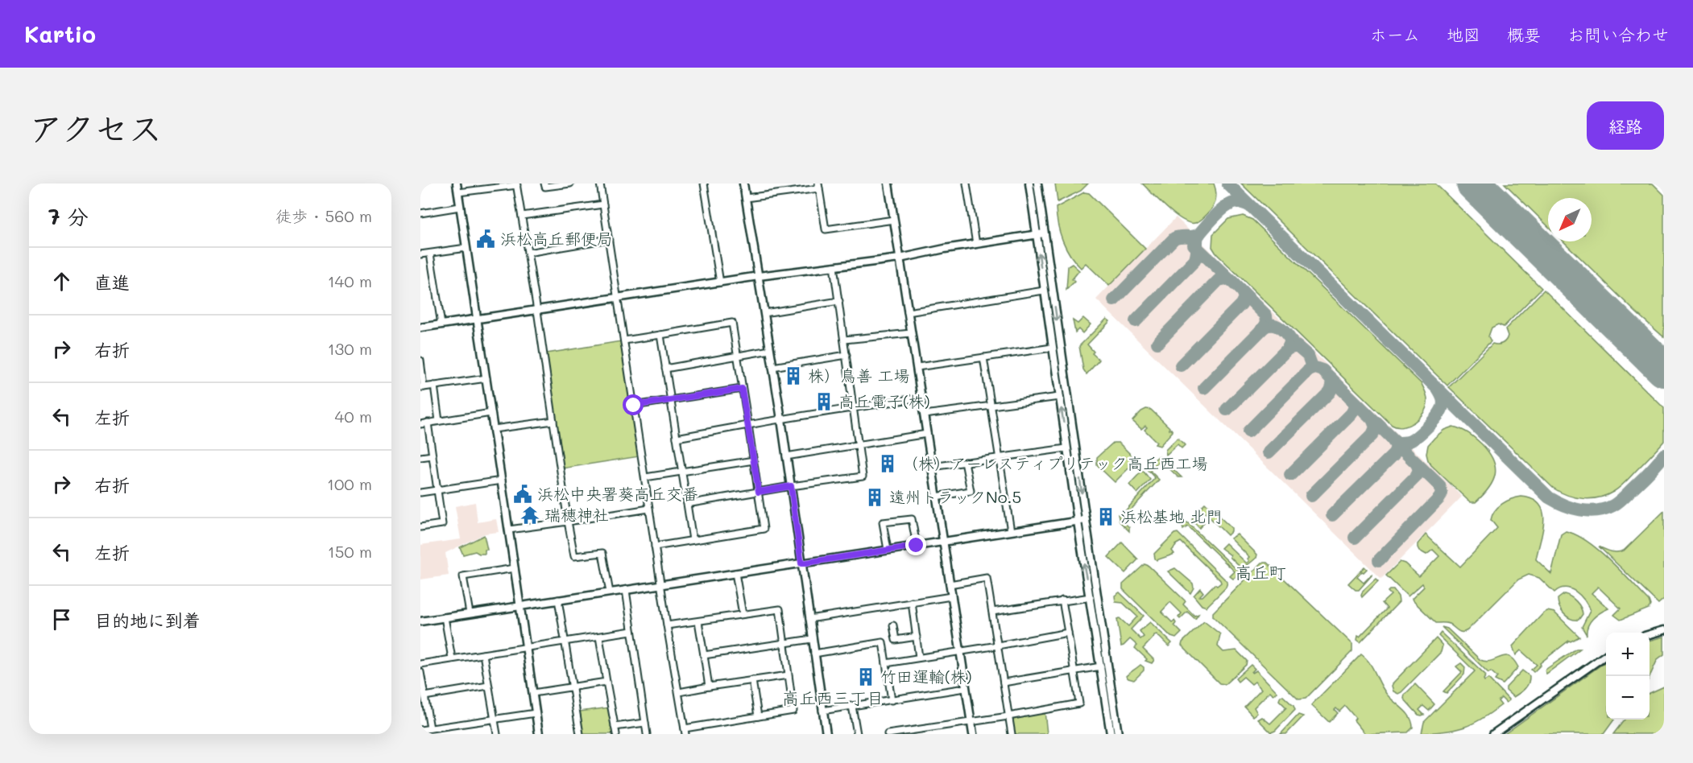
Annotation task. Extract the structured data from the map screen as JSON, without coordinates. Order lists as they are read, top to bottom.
{
  "districts": ["高丘町", "高丘西三丁目"],
  "places": {
    "public building": ["浜松高丘郵便局", "浜松中央署葵高丘交番"],
    "building": [
      "株）鳥善 工場",
      "高丘電子(株)",
      "（株）アーレスティプリテック高丘西工場",
      "遠州トラックNo.5",
      "浜松基地 北門",
      "竹田運輸(株)"
    ],
    "temple": ["瑞穂神社"]
  },
  "north": "bottom left",
  "page": {
    "header": "Kartio",
    "nav": [
      "ホーム",
      "地図",
      "概要",
      "お問い合わせ"
    ],
    "title": "アクセス",
    "buttons": "経路",
    "heading": ["7 分", "徒歩 · 560 m"],
    "list": [
      ["直進", "140 m"],
      ["右折", "130 m"],
      ["左折", "40 m"],
      ["右折", "100 m"],
      ["左折", "150 m"],
      "目的地に到着"
    ],
    "map_buttons": ["+", "−"]
  }
}
